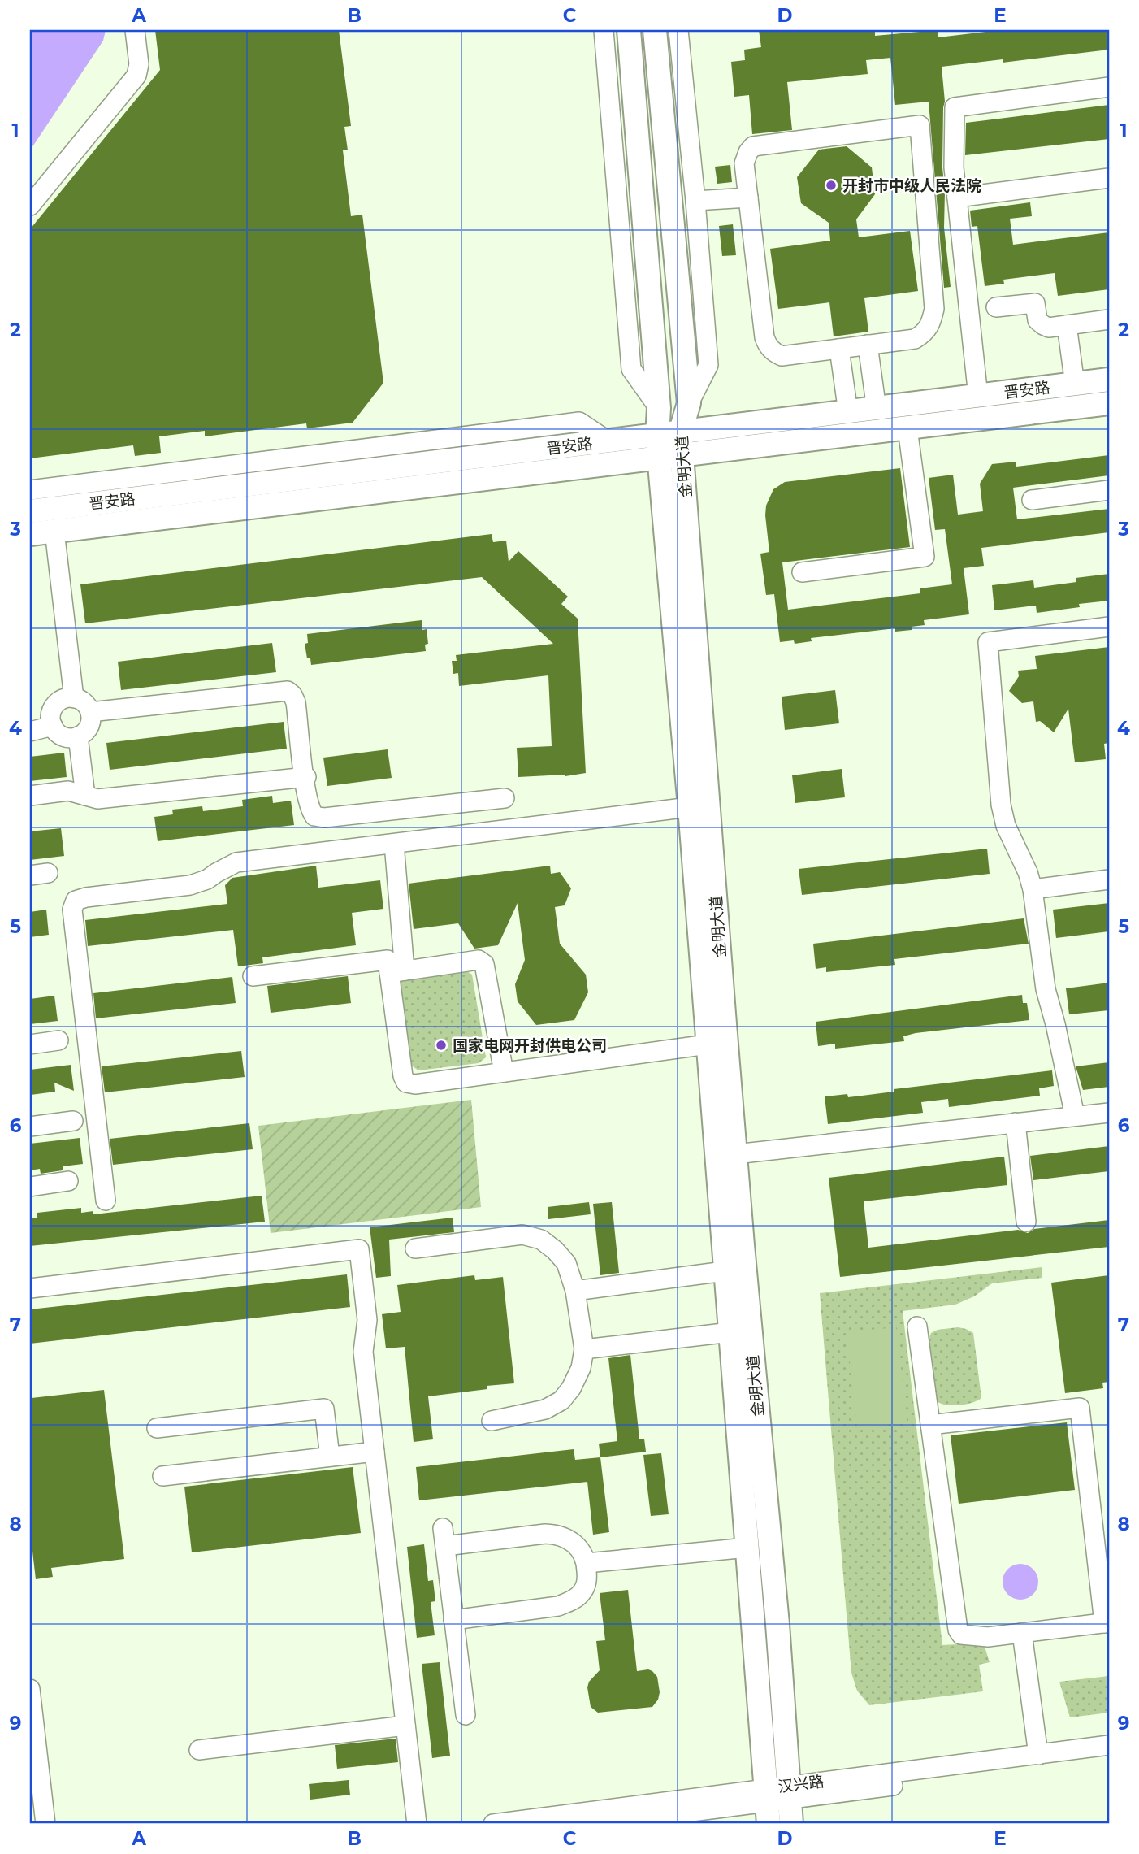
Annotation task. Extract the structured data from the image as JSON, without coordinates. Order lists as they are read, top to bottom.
{
  "streets": {
    "main road": ["晋安路", "金明大道"],
    "street": ["汉兴路"]
  },
  "crossings": [
    ["晋安路", "金明大道"],
    ["金明大道", "汉兴路"]
  ],
  "places": ["开封市中级人民法院", "国家电网开封供电公司"],
  "grid": {
    "columns": [
      "A",
      "B",
      "C",
      "D",
      "E"
    ],
    "rows": [
      "1",
      "2",
      "3",
      "4",
      "5",
      "6",
      "7",
      "8",
      "9"
    ]
  }
}
